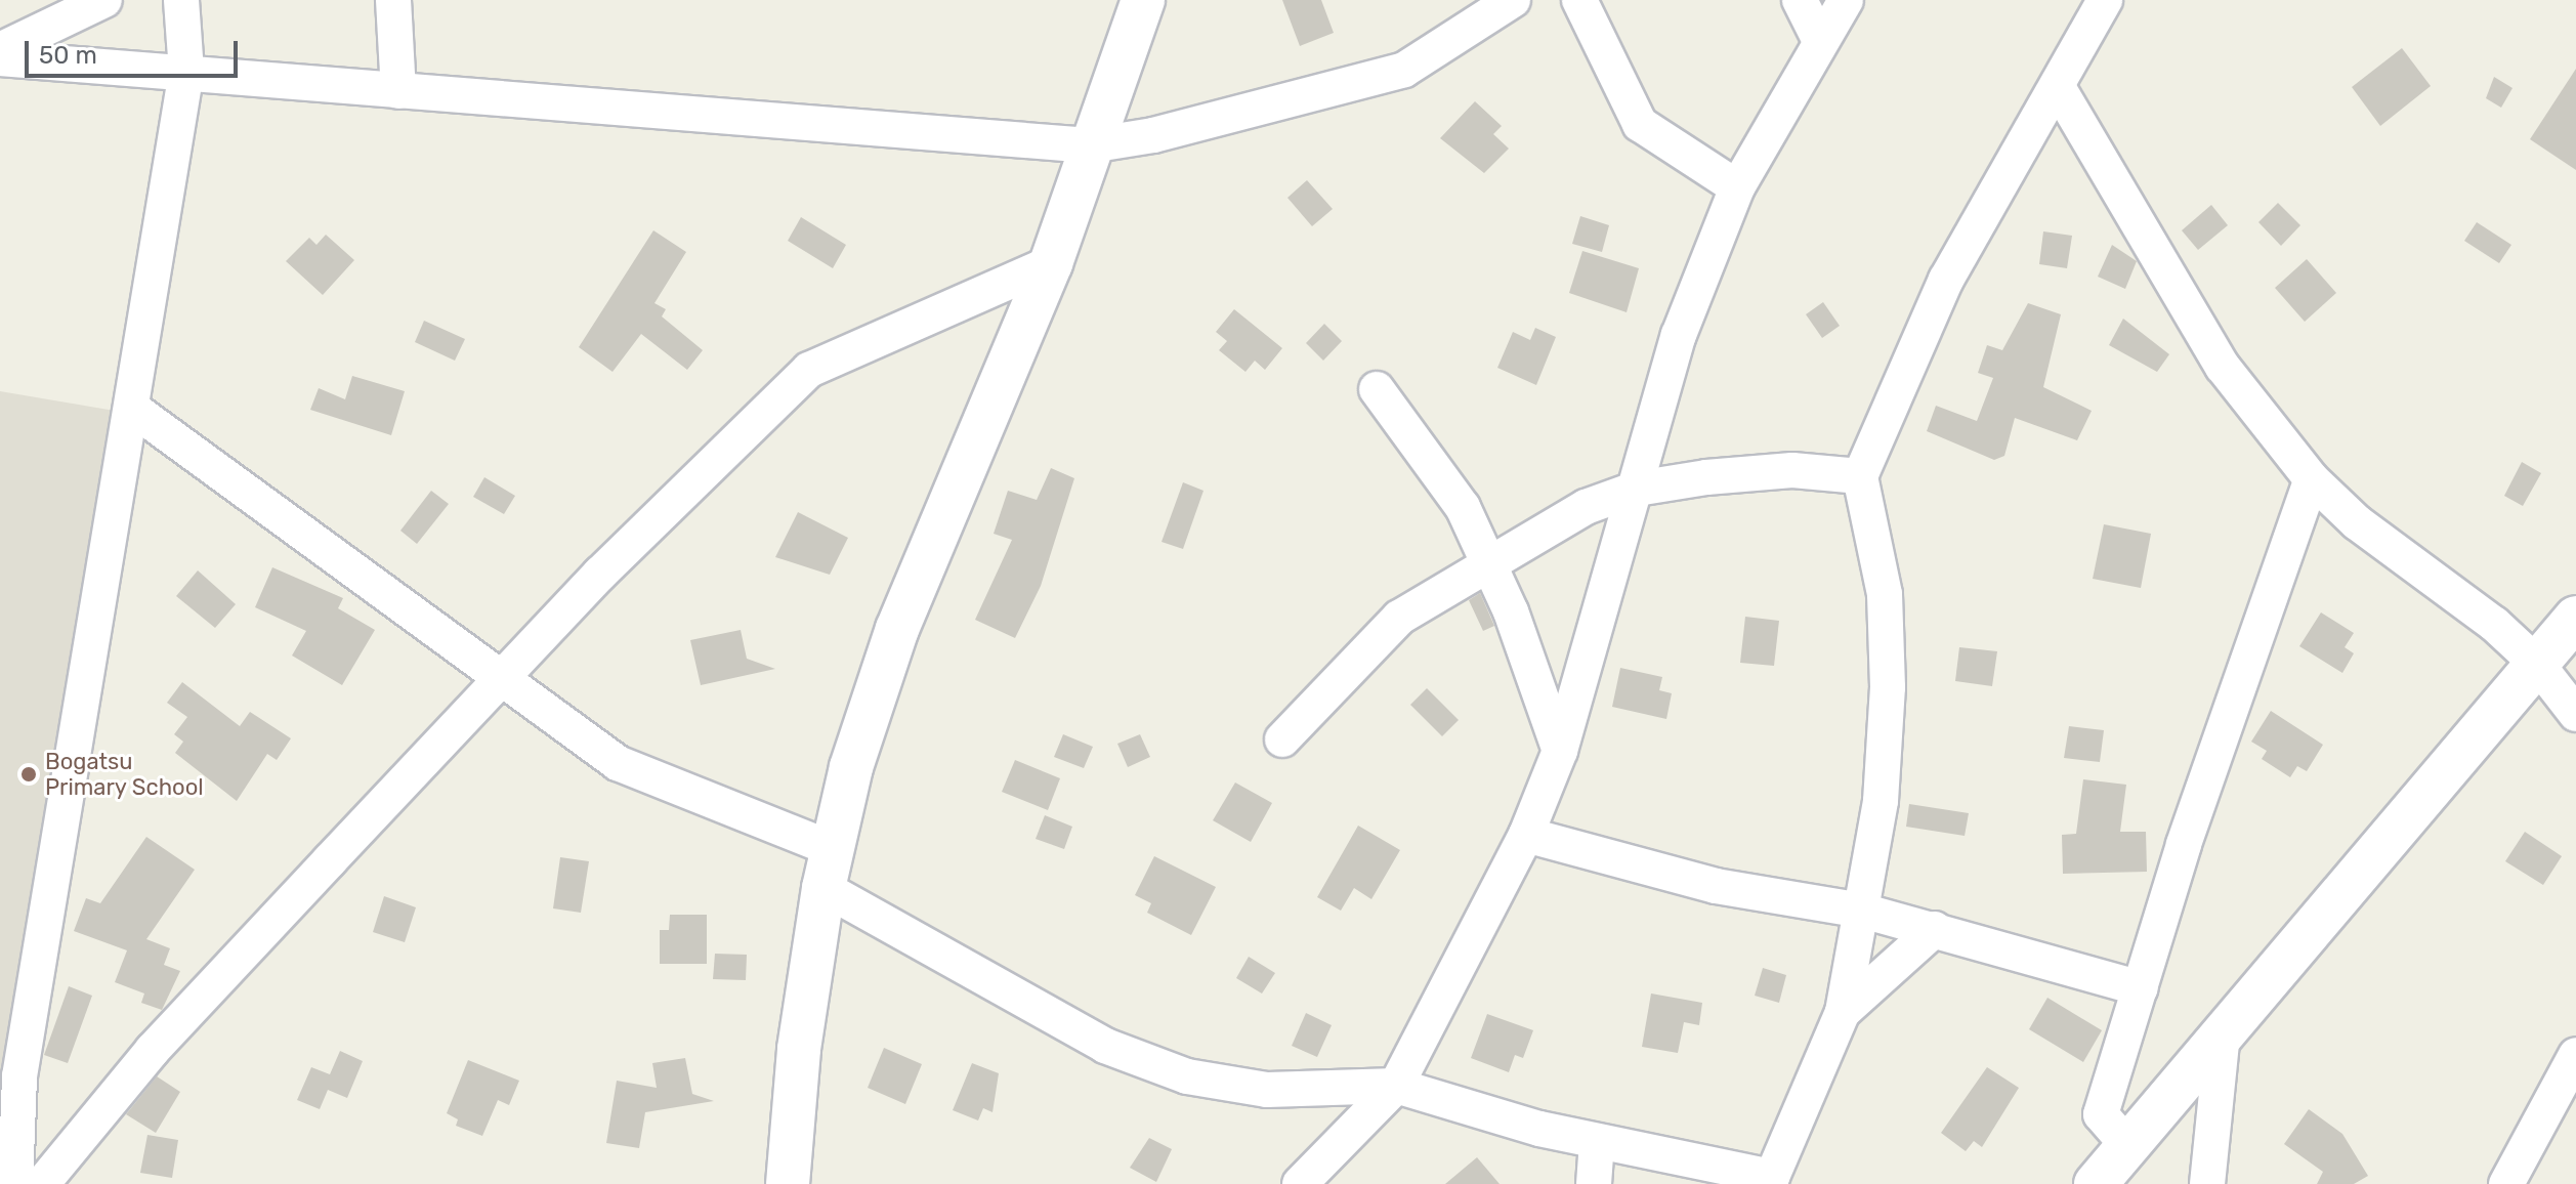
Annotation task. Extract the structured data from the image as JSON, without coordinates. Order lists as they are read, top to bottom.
{
  "places": ["Bogatsu Primary School"],
  "scale_bar": "50 m"
}
